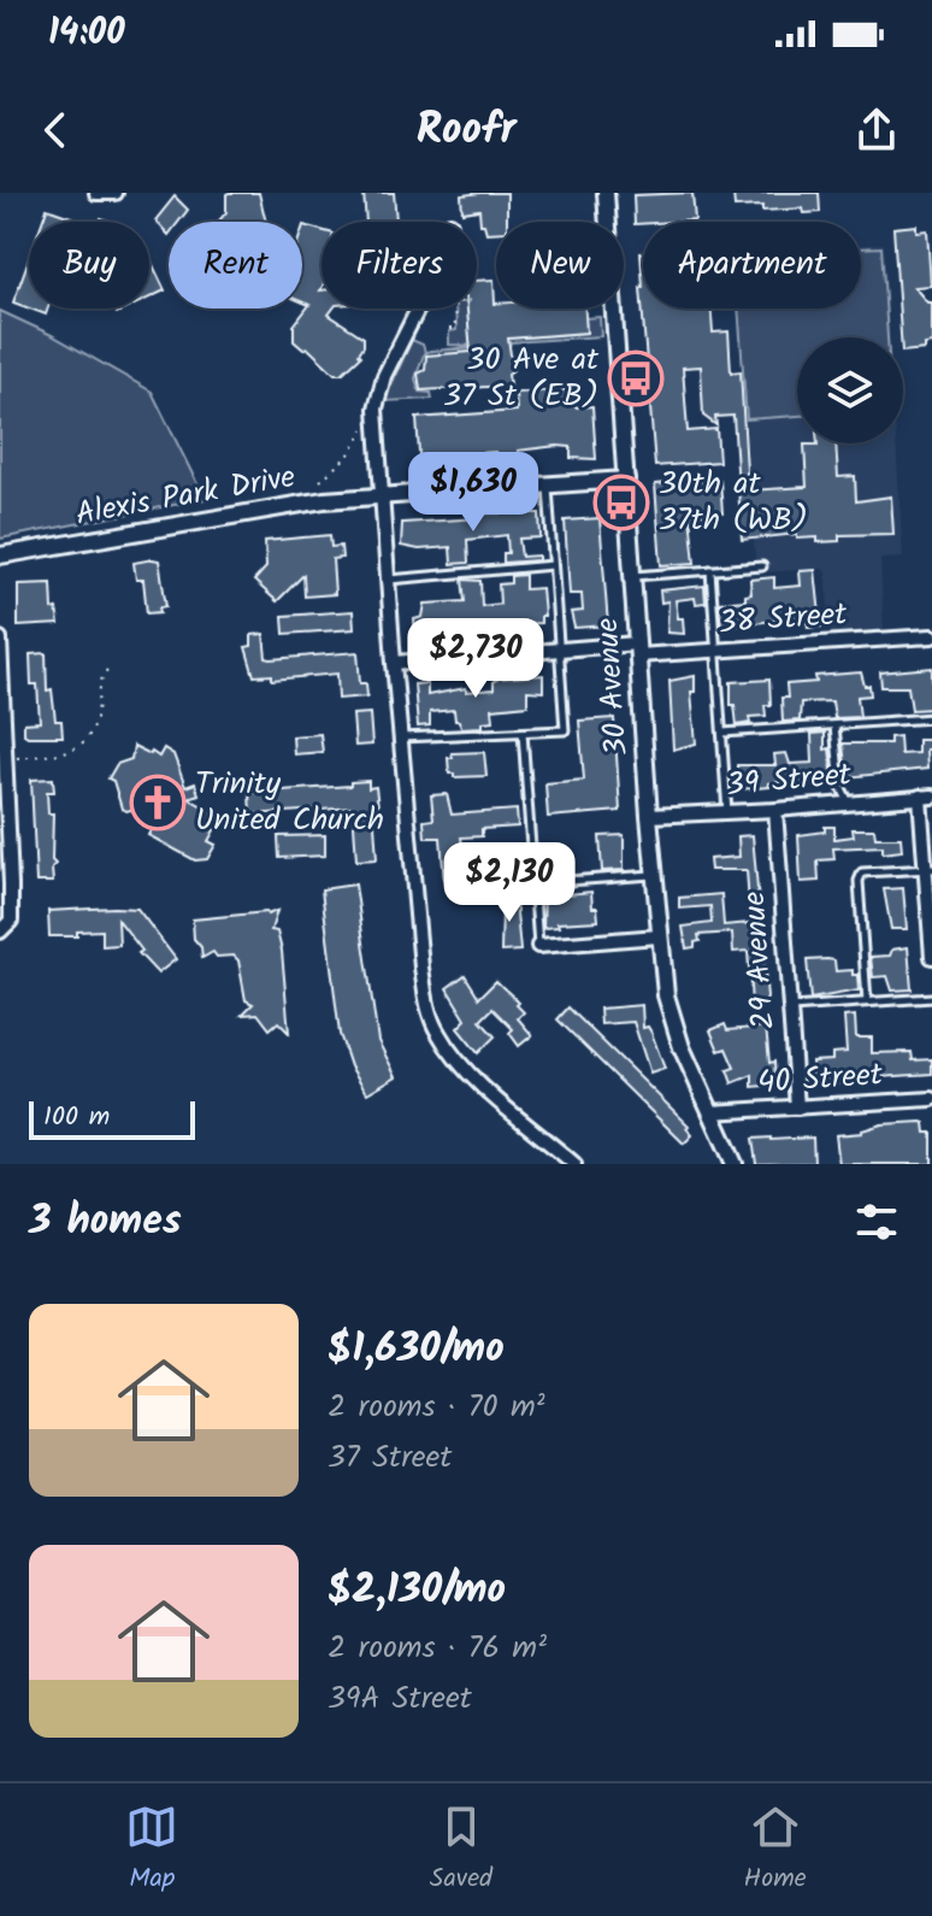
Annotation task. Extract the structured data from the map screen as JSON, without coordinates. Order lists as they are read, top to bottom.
{
  "streets": {
    "street": [
      "Alexis Park Drive",
      "38 Street",
      "30 Avenue",
      "39 Street",
      "29 Avenue",
      "40 Street"
    ]
  },
  "crossings": [
    ["Alexis Park Drive", "30 Avenue"],
    ["38 Street", "30 Avenue"],
    ["30 Avenue", "39 Street"],
    ["30 Avenue", "40 Street"],
    ["39 Street", "29 Avenue"],
    ["29 Avenue", "40 Street"]
  ],
  "places": {
    "bus stop": ["30 Ave at 37 St (EB)", "30th at 37th (WB)"],
    "church": ["Trinity United Church"]
  },
  "scale_bar": "100 m",
  "page": {
    "status": "14:00",
    "header": "Roofr",
    "chip": [
      "Buy",
      "Rent",
      "Filters",
      "New",
      "Apartment"
    ],
    "price": ["$1,630", "$2,730", "$2,130"],
    "scale": "100 m",
    "heading": "3 homes",
    "list": [
      {
        "name": "$1,630/mo",
        "note": "2 rooms · 70 m² · 37 Street"
      },
      {
        "name": "$2,130/mo",
        "note": "2 rooms · 76 m² · 39A Street"
      }
    ],
    "tabs": ["Map", "Saved", "Home"]
  }
}
